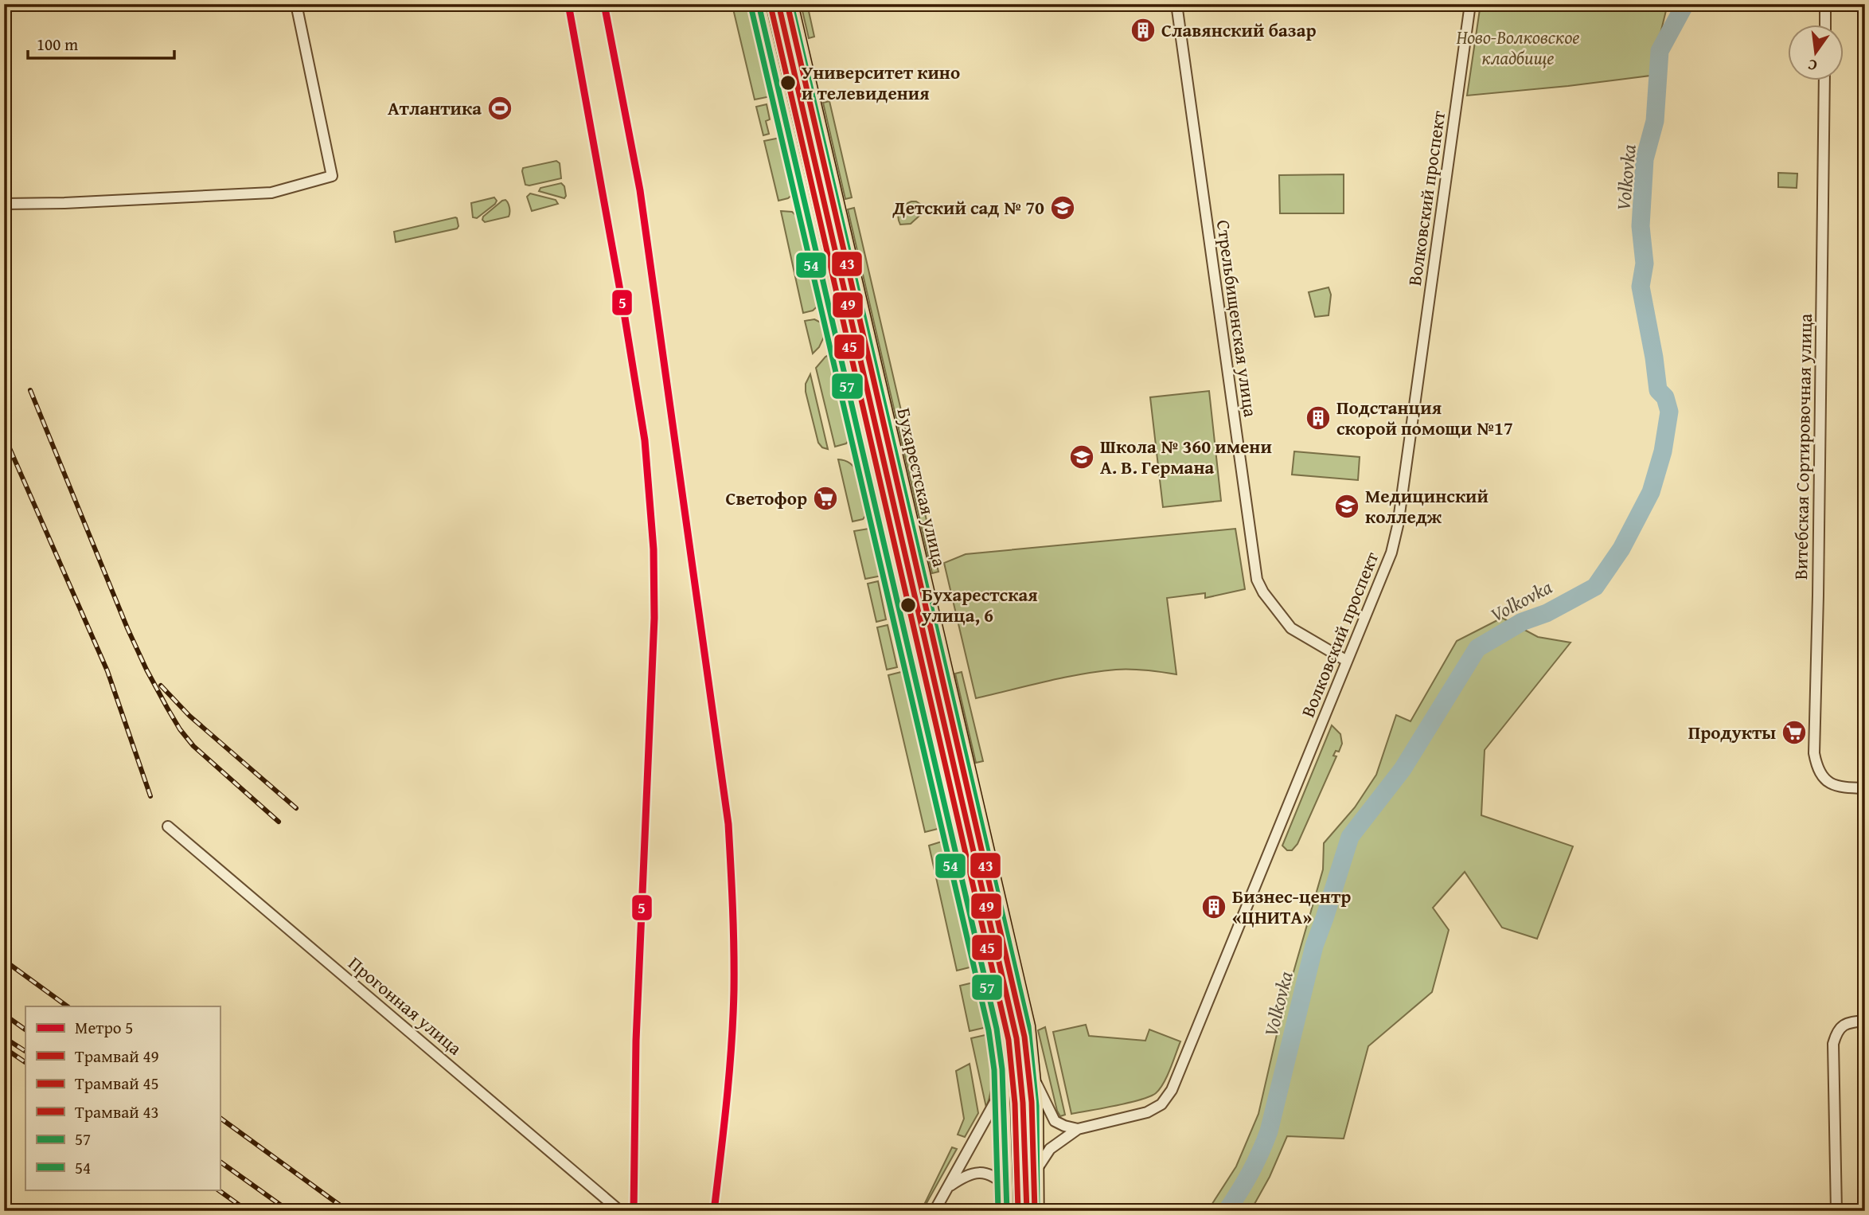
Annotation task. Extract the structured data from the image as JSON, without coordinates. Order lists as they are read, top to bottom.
{
  "streets": {
    "main road": ["Бухарестская улица"],
    "street": [
      "Волковский проспект",
      "Стрельбищенская улица",
      "Витебская Сортировочная улица",
      "Прогонная улица"
    ]
  },
  "crossings": [
    ["Волковский проспект", "Стрельбищенская улица"],
    ["Волковский проспект", "Бухарестская улица"]
  ],
  "water": ["Volkovka"],
  "parks": ["Ново-Волковское кладбище"],
  "places": {
    "building": ["Славянский базар", "Подстанция скорой помощи №17", "Бизнес-центр «ЦНИТА»"],
    "other": ["Университет кино и телевидения", "Бухарестская улица, 6"],
    "sports": ["Атлантика"],
    "school or university": ["Детский сад № 70", "Школа № 360 имени А. В. Германа", "Медицинский колледж"],
    "supermarket": ["Светофор", "Продукты"]
  },
  "lines": [
    "metro line 5",
    "tram line 49",
    "tram line 43",
    "transit line 57",
    "tram line 45",
    "transit line 54"
  ],
  "legend": [
    "Метро 5",
    "Трамвай 49",
    "Трамвай 45",
    "Трамвай 43",
    "57",
    "54"
  ],
  "scale_bar": "100 m",
  "north": "bottom"
}
